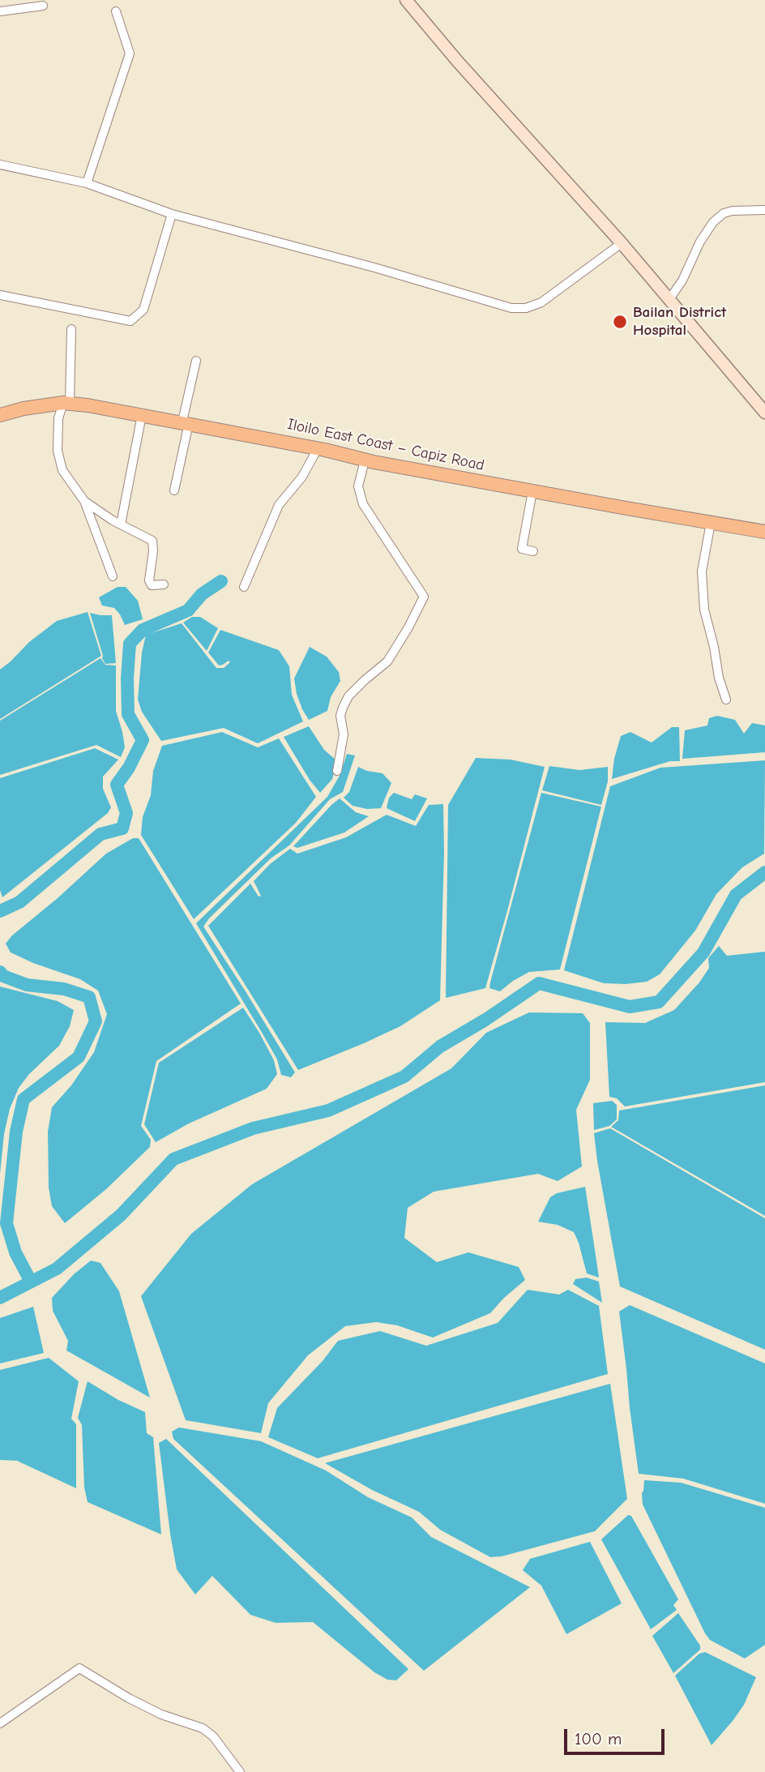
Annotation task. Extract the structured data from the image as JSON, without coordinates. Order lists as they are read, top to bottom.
{
  "streets": {
    "main road": ["Iloilo East Coast – Capiz Road"]
  },
  "places": ["Bailan District Hospital"],
  "scale_bar": "100 m"
}
